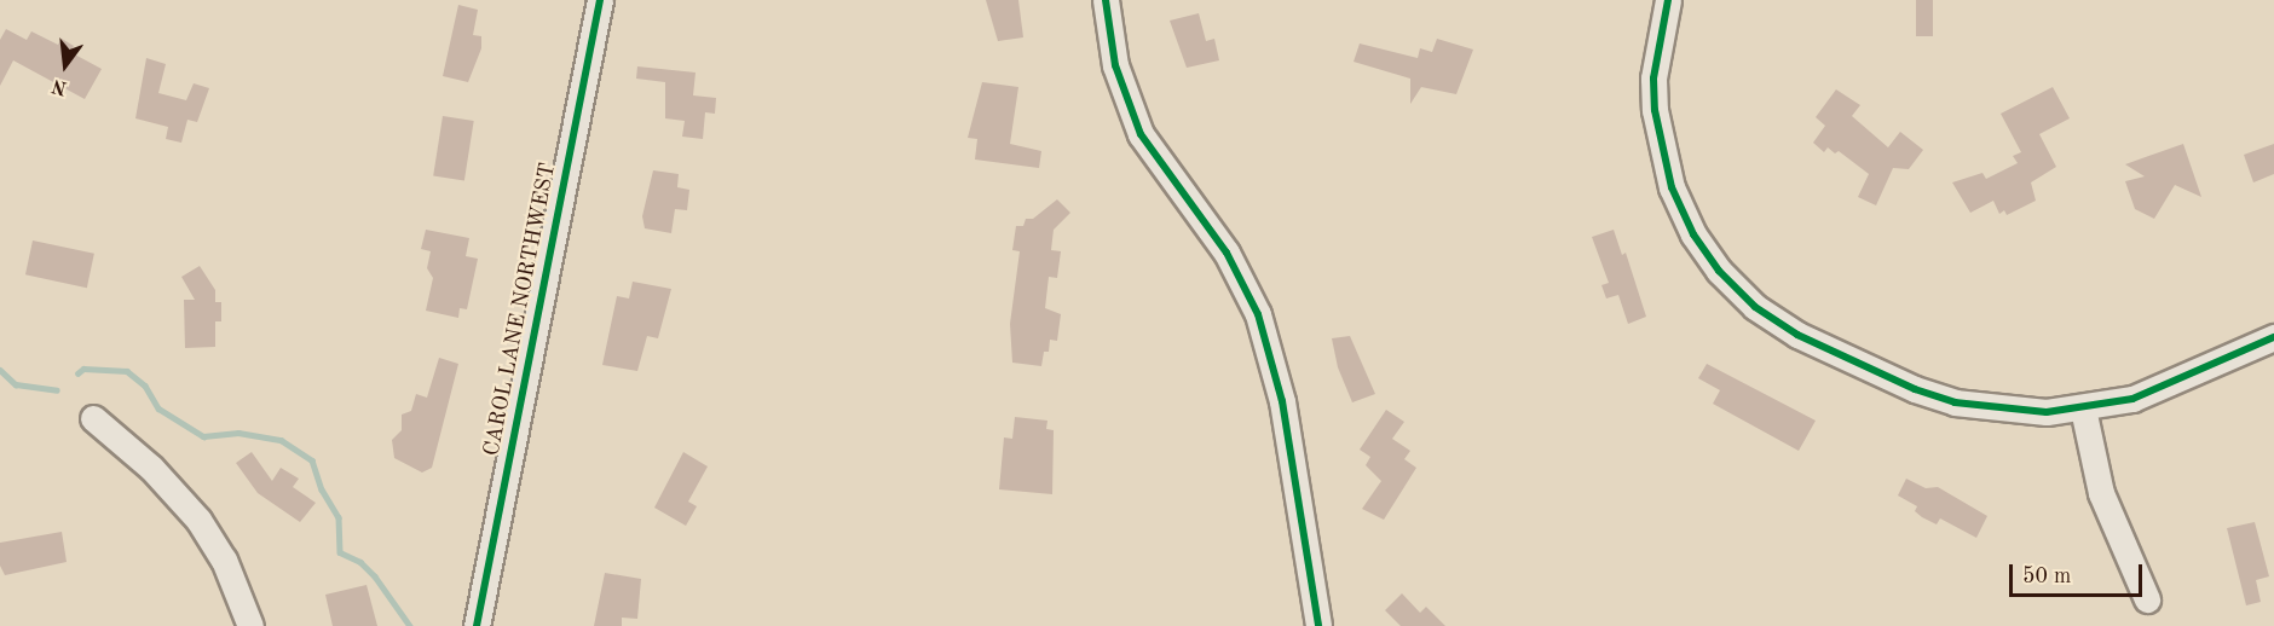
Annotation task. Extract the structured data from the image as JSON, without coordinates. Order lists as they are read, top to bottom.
{
  "streets": {
    "street": ["CAROL LANE NORTHWEST"]
  },
  "scale_bar": "50 m",
  "north": "bottom"
}
